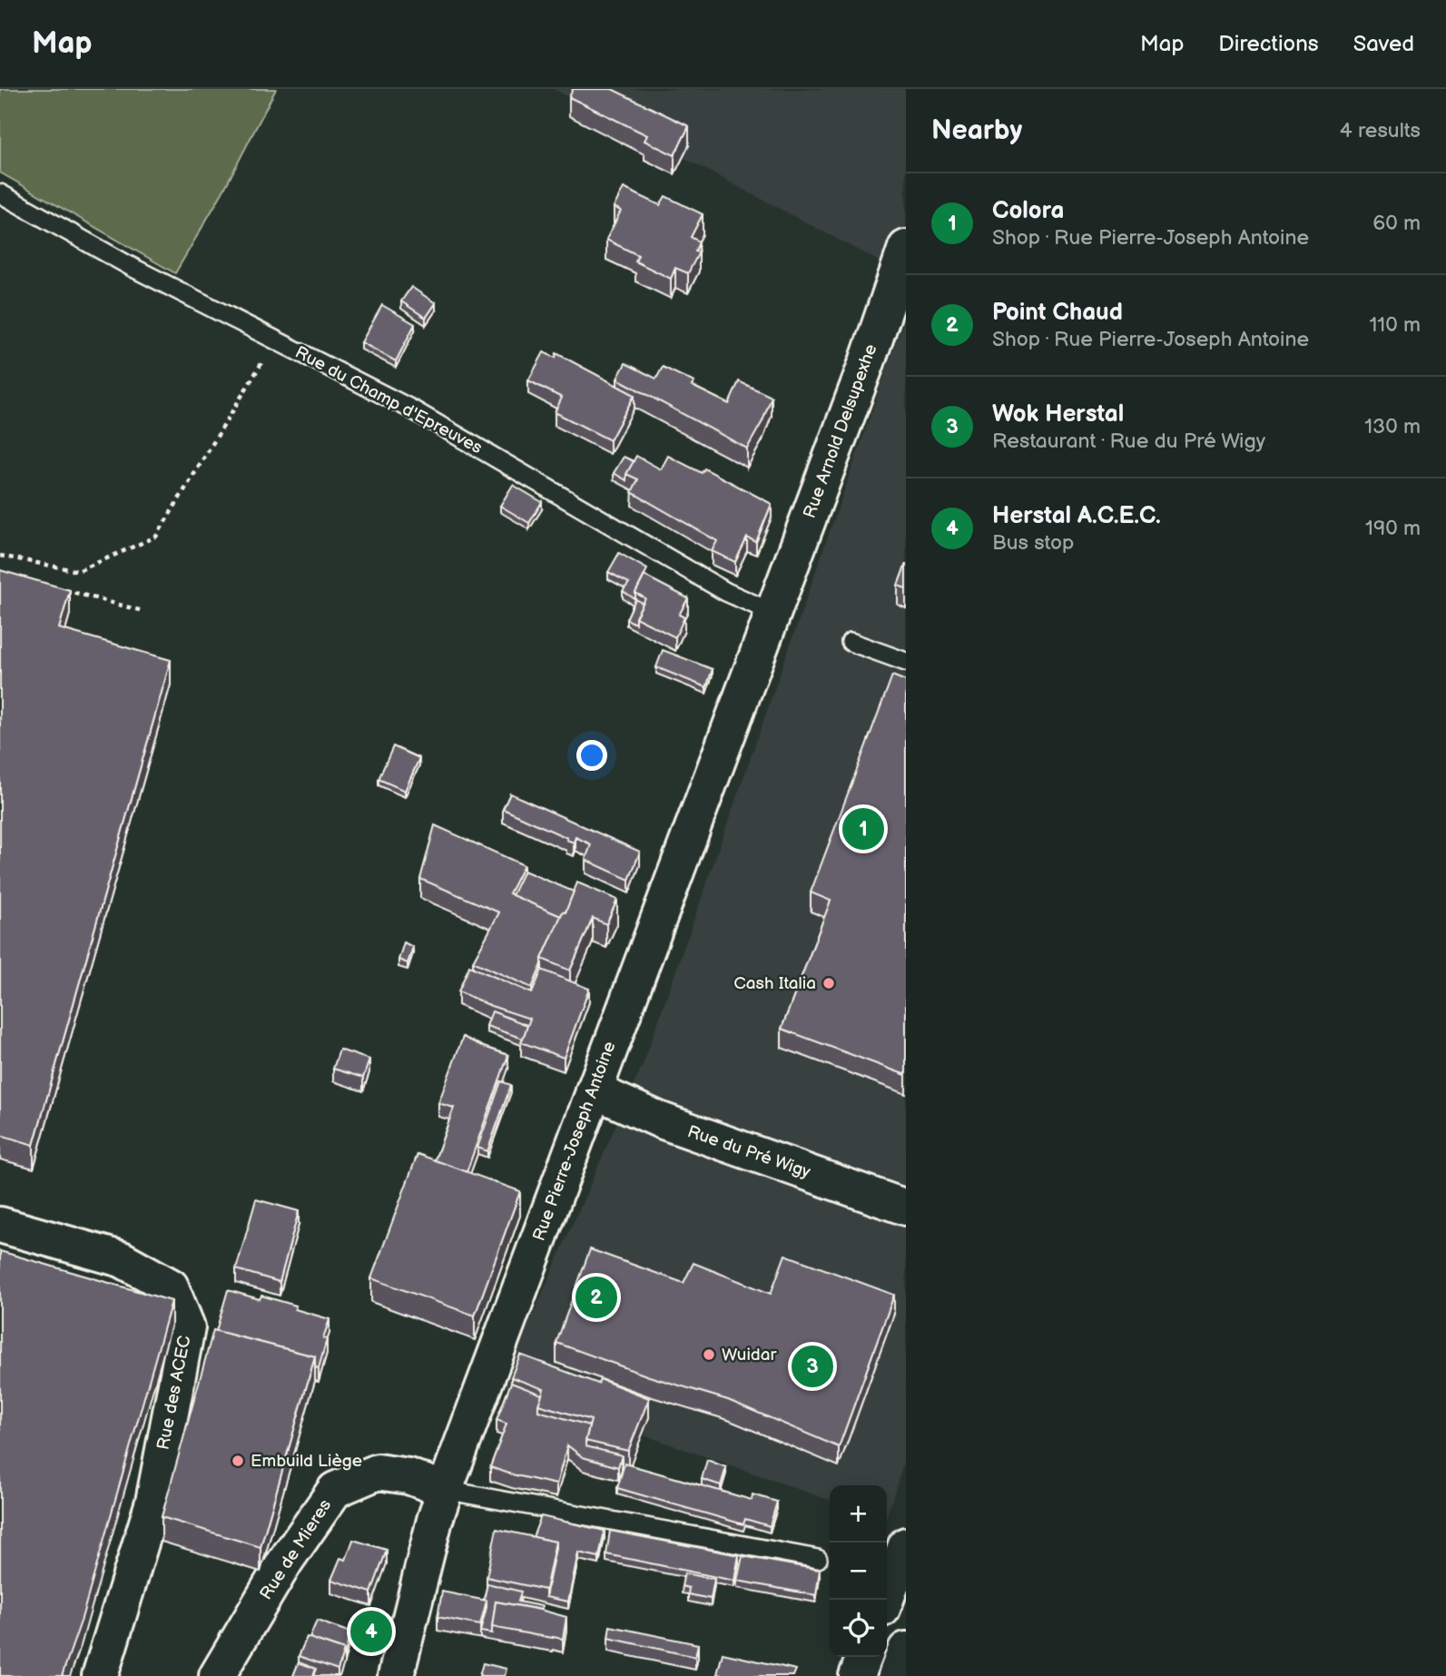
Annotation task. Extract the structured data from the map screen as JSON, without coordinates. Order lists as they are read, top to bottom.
{
  "streets": {
    "street": [
      "Rue Arnold Delsupexhe",
      "Rue Pierre-Joseph Antoine",
      "Rue du Pré Wigy",
      "Rue des ACEC",
      "Rue de Mieres"
    ],
    "lane": ["Rue du Champ d'Epreuves"]
  },
  "crossings": [
    ["Rue du Champ d'Epreuves", "Rue Arnold Delsupexhe"],
    ["Rue du Champ d'Epreuves", "Rue Pierre-Joseph Antoine"],
    ["Rue Arnold Delsupexhe", "Rue Pierre-Joseph Antoine"],
    ["Rue Pierre-Joseph Antoine", "Rue du Pré Wigy"],
    ["Rue Pierre-Joseph Antoine", "Rue de Mieres"]
  ],
  "places": ["Cash Italia", "Wuidar", "Embuild Liège"],
  "page": {
    "header": "Map",
    "nav": ["Map", "Directions", "Saved"],
    "heading": ["Nearby", "4 results"],
    "list": [
      {
        "mark": "1",
        "name": "Colora",
        "note": "Shop · Rue Pierre-Joseph Antoine",
        "value": "60 m"
      },
      {
        "mark": "2",
        "name": "Point Chaud",
        "note": "Shop · Rue Pierre-Joseph Antoine",
        "value": "110 m"
      },
      {
        "mark": "3",
        "name": "Wok Herstal",
        "note": "Restaurant · Rue du Pré Wigy",
        "value": "130 m"
      },
      {
        "mark": "4",
        "name": "Herstal A.C.E.C.",
        "note": "Bus stop",
        "value": "190 m"
      }
    ],
    "pins": [
      "1",
      "2",
      "3",
      "4"
    ],
    "map_buttons": ["+", "−"]
  }
}
